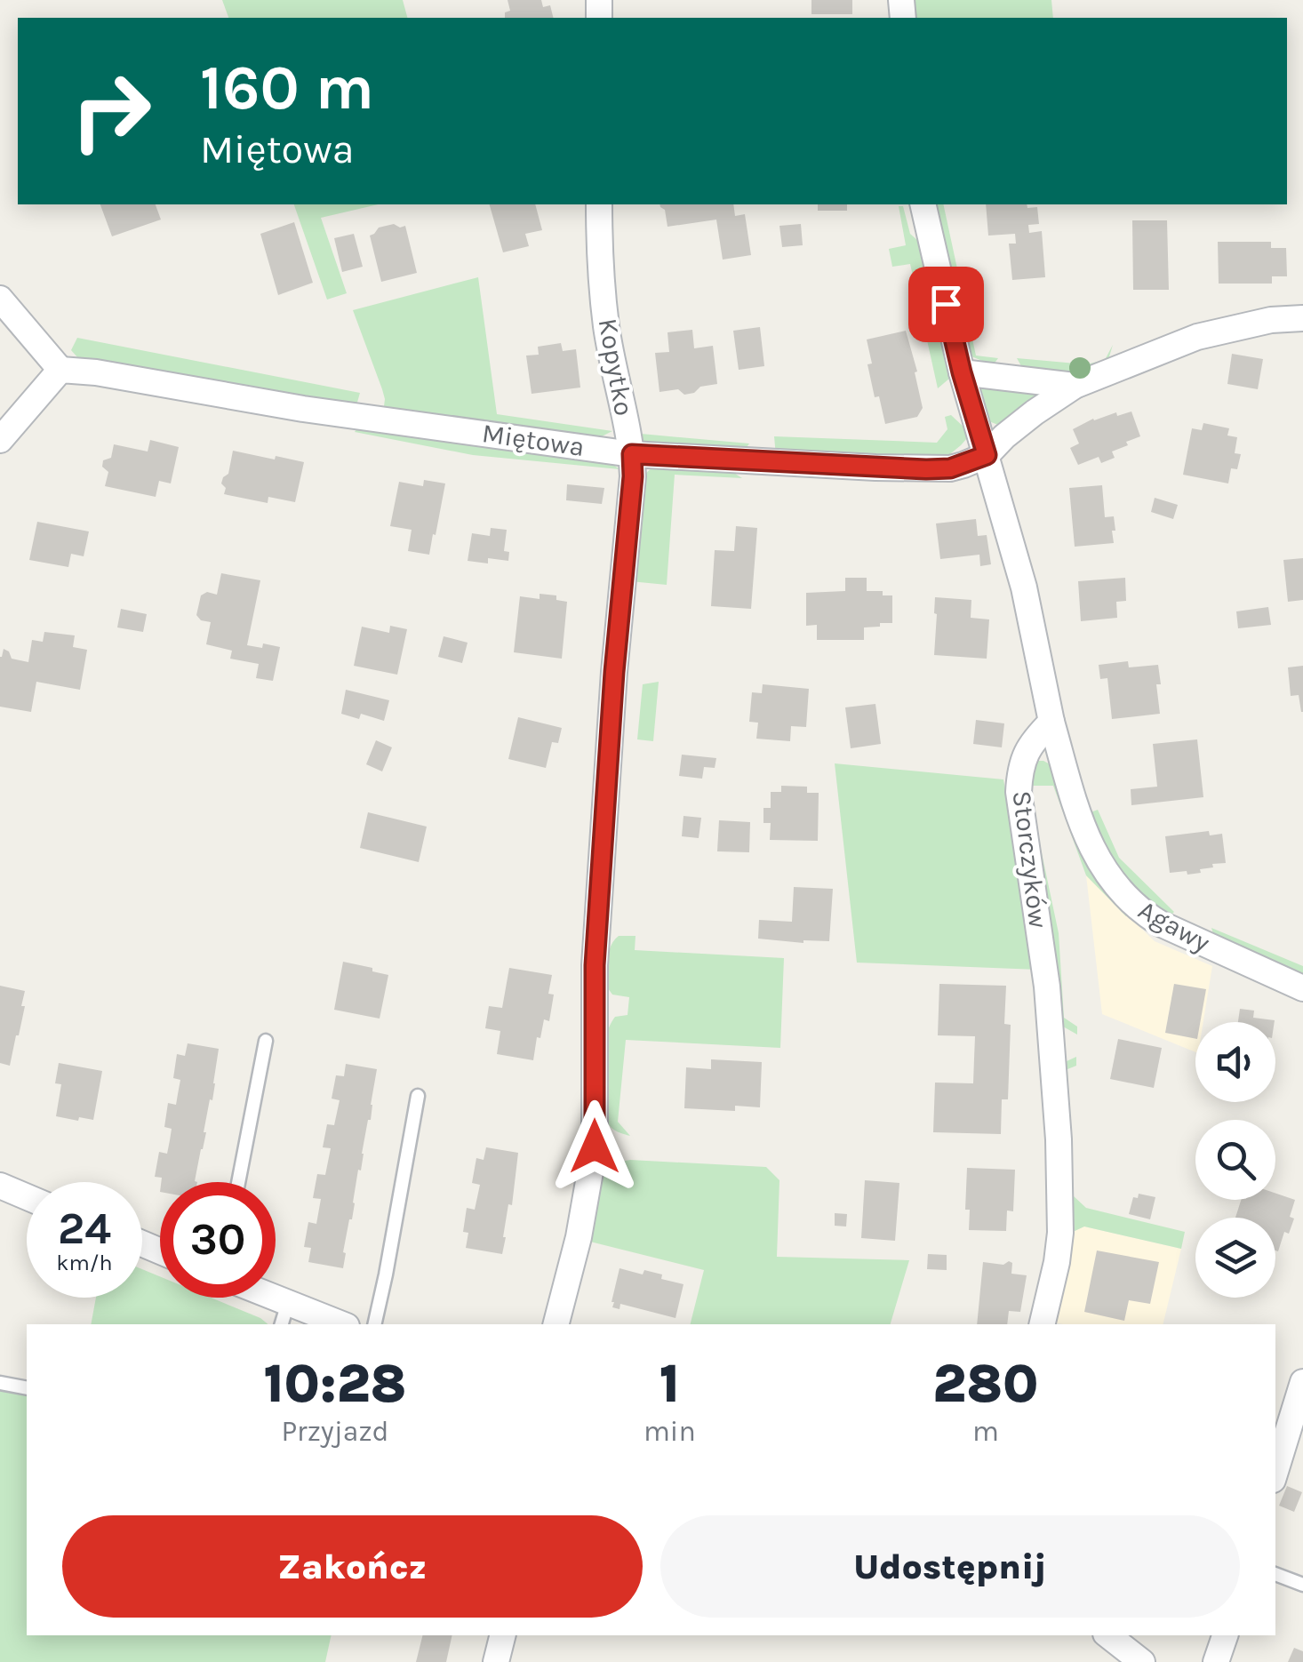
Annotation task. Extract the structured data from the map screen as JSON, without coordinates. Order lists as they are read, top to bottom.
{
  "streets": {
    "street": [
      "Kopytko",
      "Miętowa",
      "Storczyków",
      "Agawy"
    ]
  },
  "crossings": [
    ["Kopytko", "Miętowa"],
    ["Storczyków", "Agawy"]
  ],
  "page": {
    "turn": ["160 m", "Miętowa"],
    "speed": "24 km/h",
    "limit": "30",
    "eta": [
      "10:28",
      "Przyjazd",
      "1",
      "min",
      "280",
      "m"
    ],
    "buttons": ["Zakończ", "Udostępnij"]
  }
}
